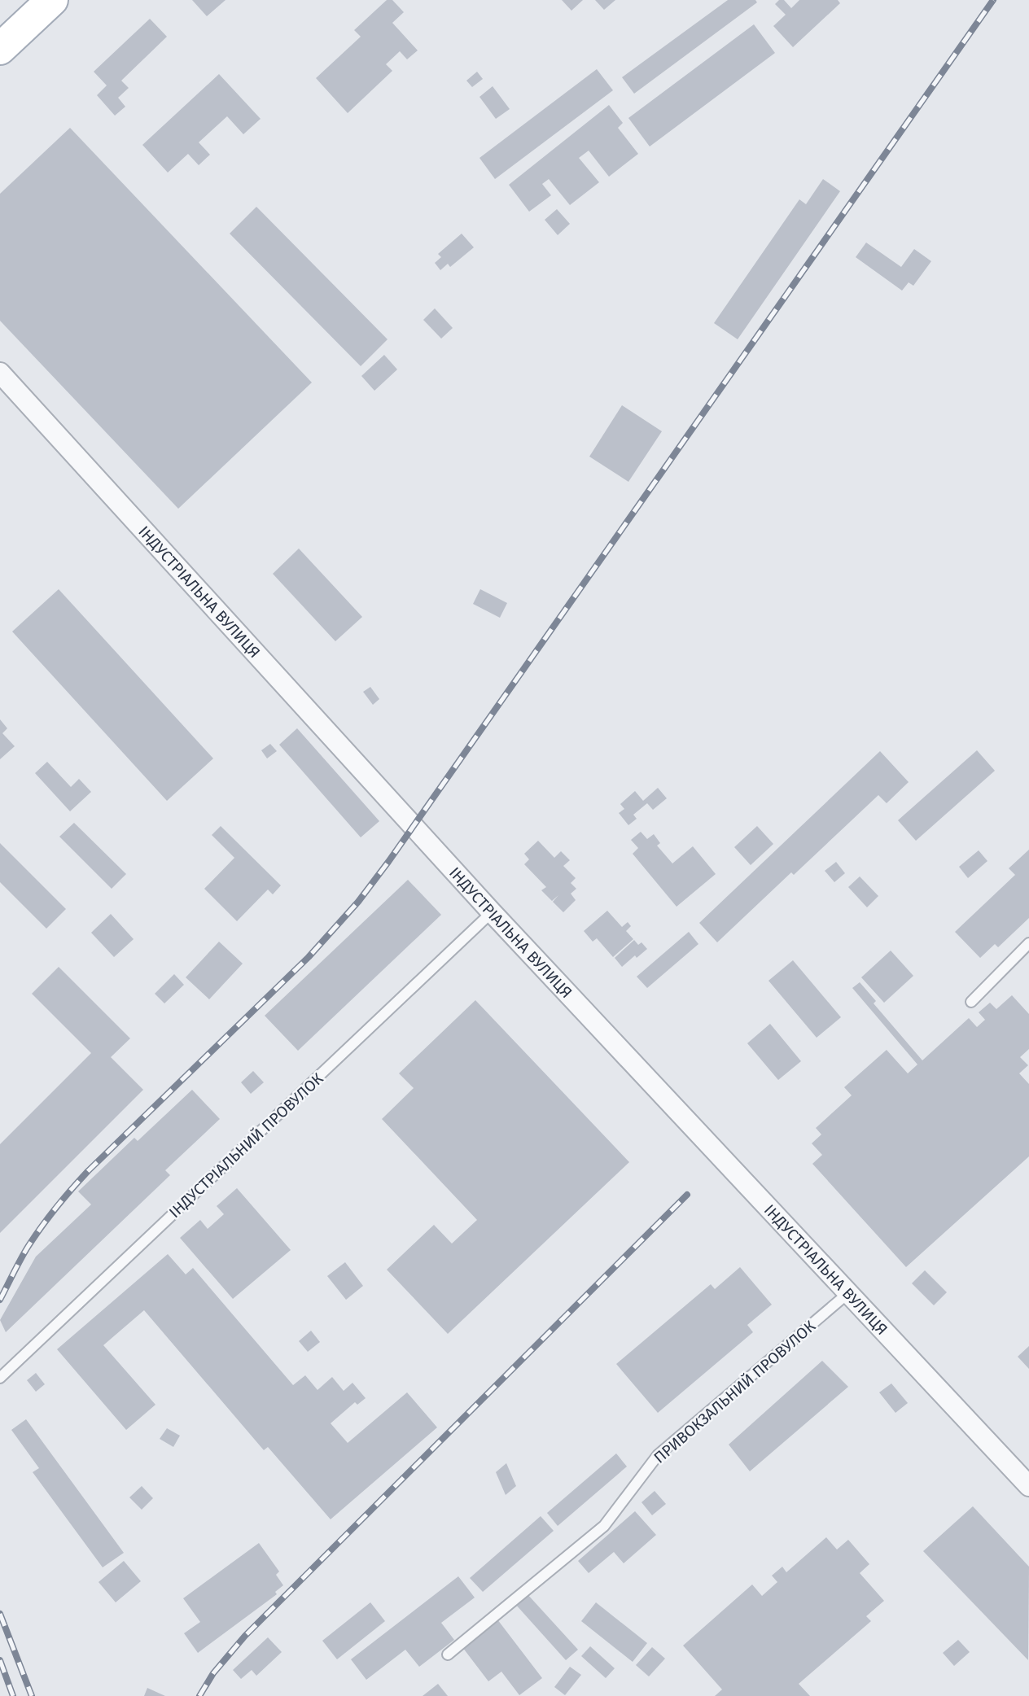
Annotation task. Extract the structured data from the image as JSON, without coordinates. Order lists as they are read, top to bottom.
{
  "streets": {
    "street": ["ІНДУСТРІАЛЬНА ВУЛИЦЯ"],
    "lane": ["ІНДУСТРІАЛЬНИЙ ПРОВУЛОК", "ПРИВОКЗАЛЬНИЙ ПРОВУЛОК"]
  },
  "crossings": [
    ["ІНДУСТРІАЛЬНА ВУЛИЦЯ", "ІНДУСТРІАЛЬНИЙ ПРОВУЛОК"],
    ["ІНДУСТРІАЛЬНА ВУЛИЦЯ", "ПРИВОКЗАЛЬНИЙ ПРОВУЛОК"]
  ]
}
